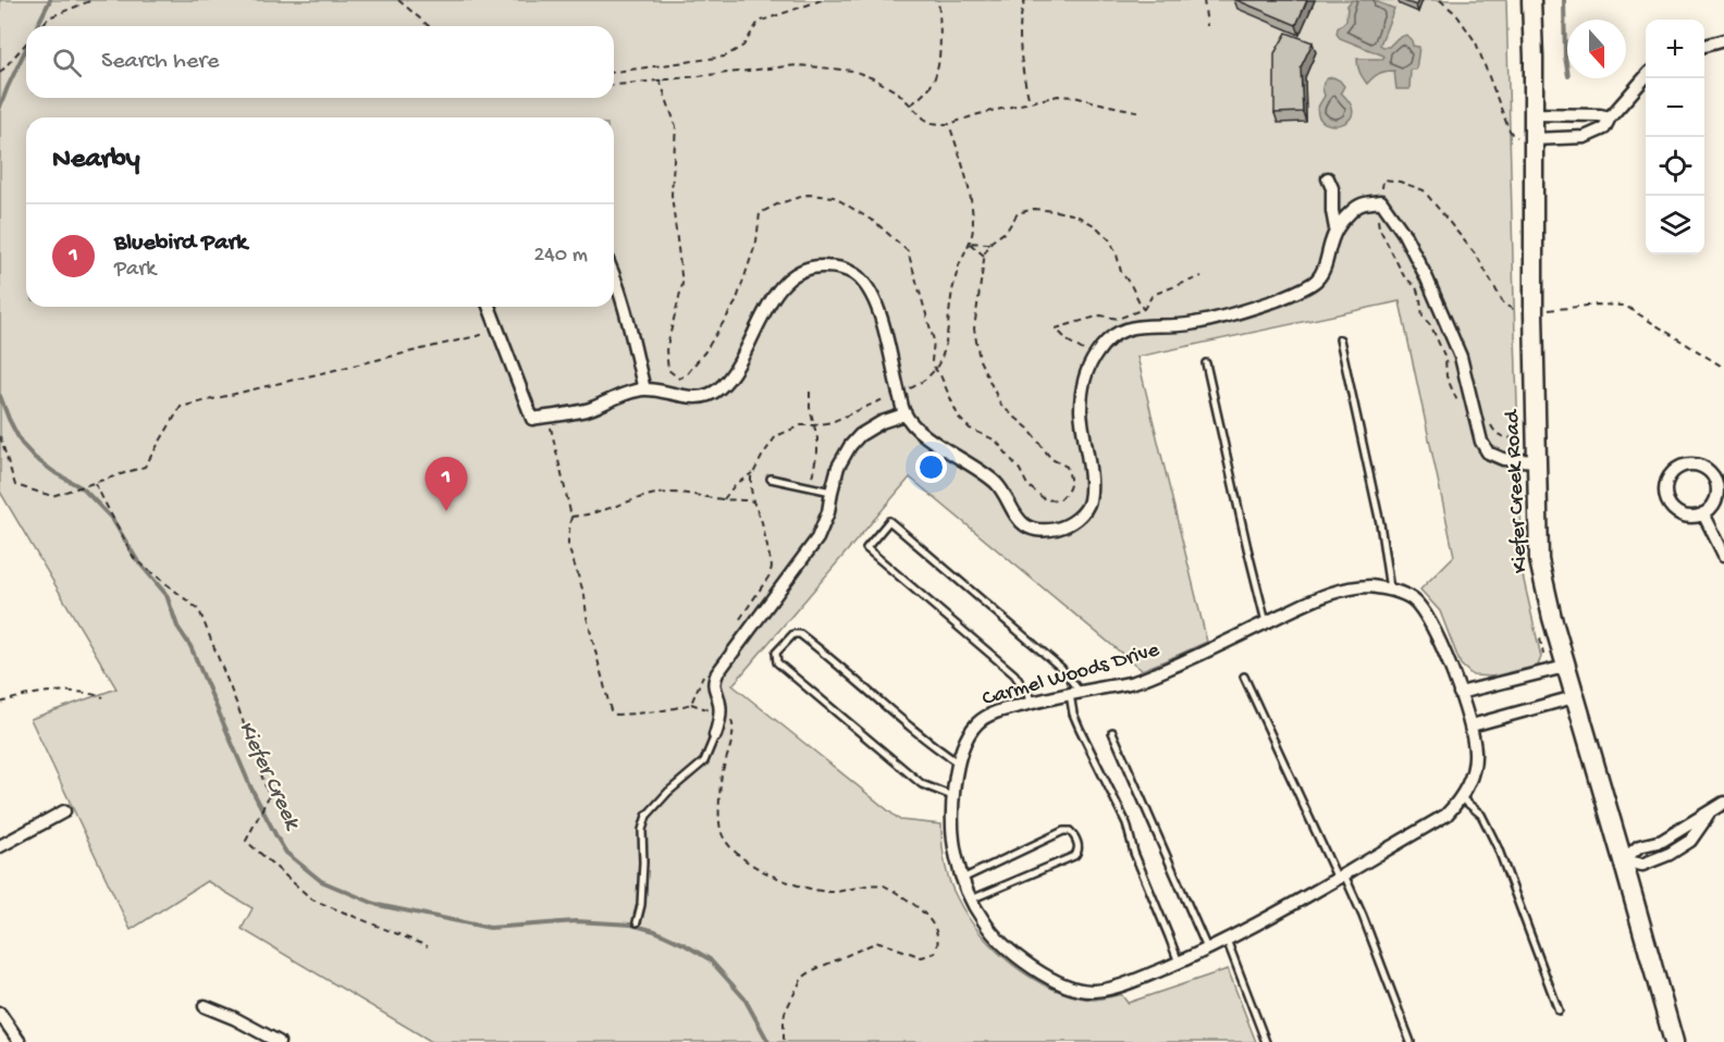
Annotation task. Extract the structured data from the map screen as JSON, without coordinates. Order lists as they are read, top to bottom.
{
  "streets": {
    "street": ["Kiefer Creek Road", "Carmel Woods Drive"]
  },
  "water": ["Kiefer Creek"],
  "north": "bottom",
  "page": {
    "map_buttons": ["+", "−"],
    "search": "Search here",
    "heading": "Nearby",
    "list": [
      {
        "mark": "1",
        "name": "Bluebird Park",
        "note": "Park",
        "value": "240 m"
      }
    ],
    "pins": "1"
  }
}
